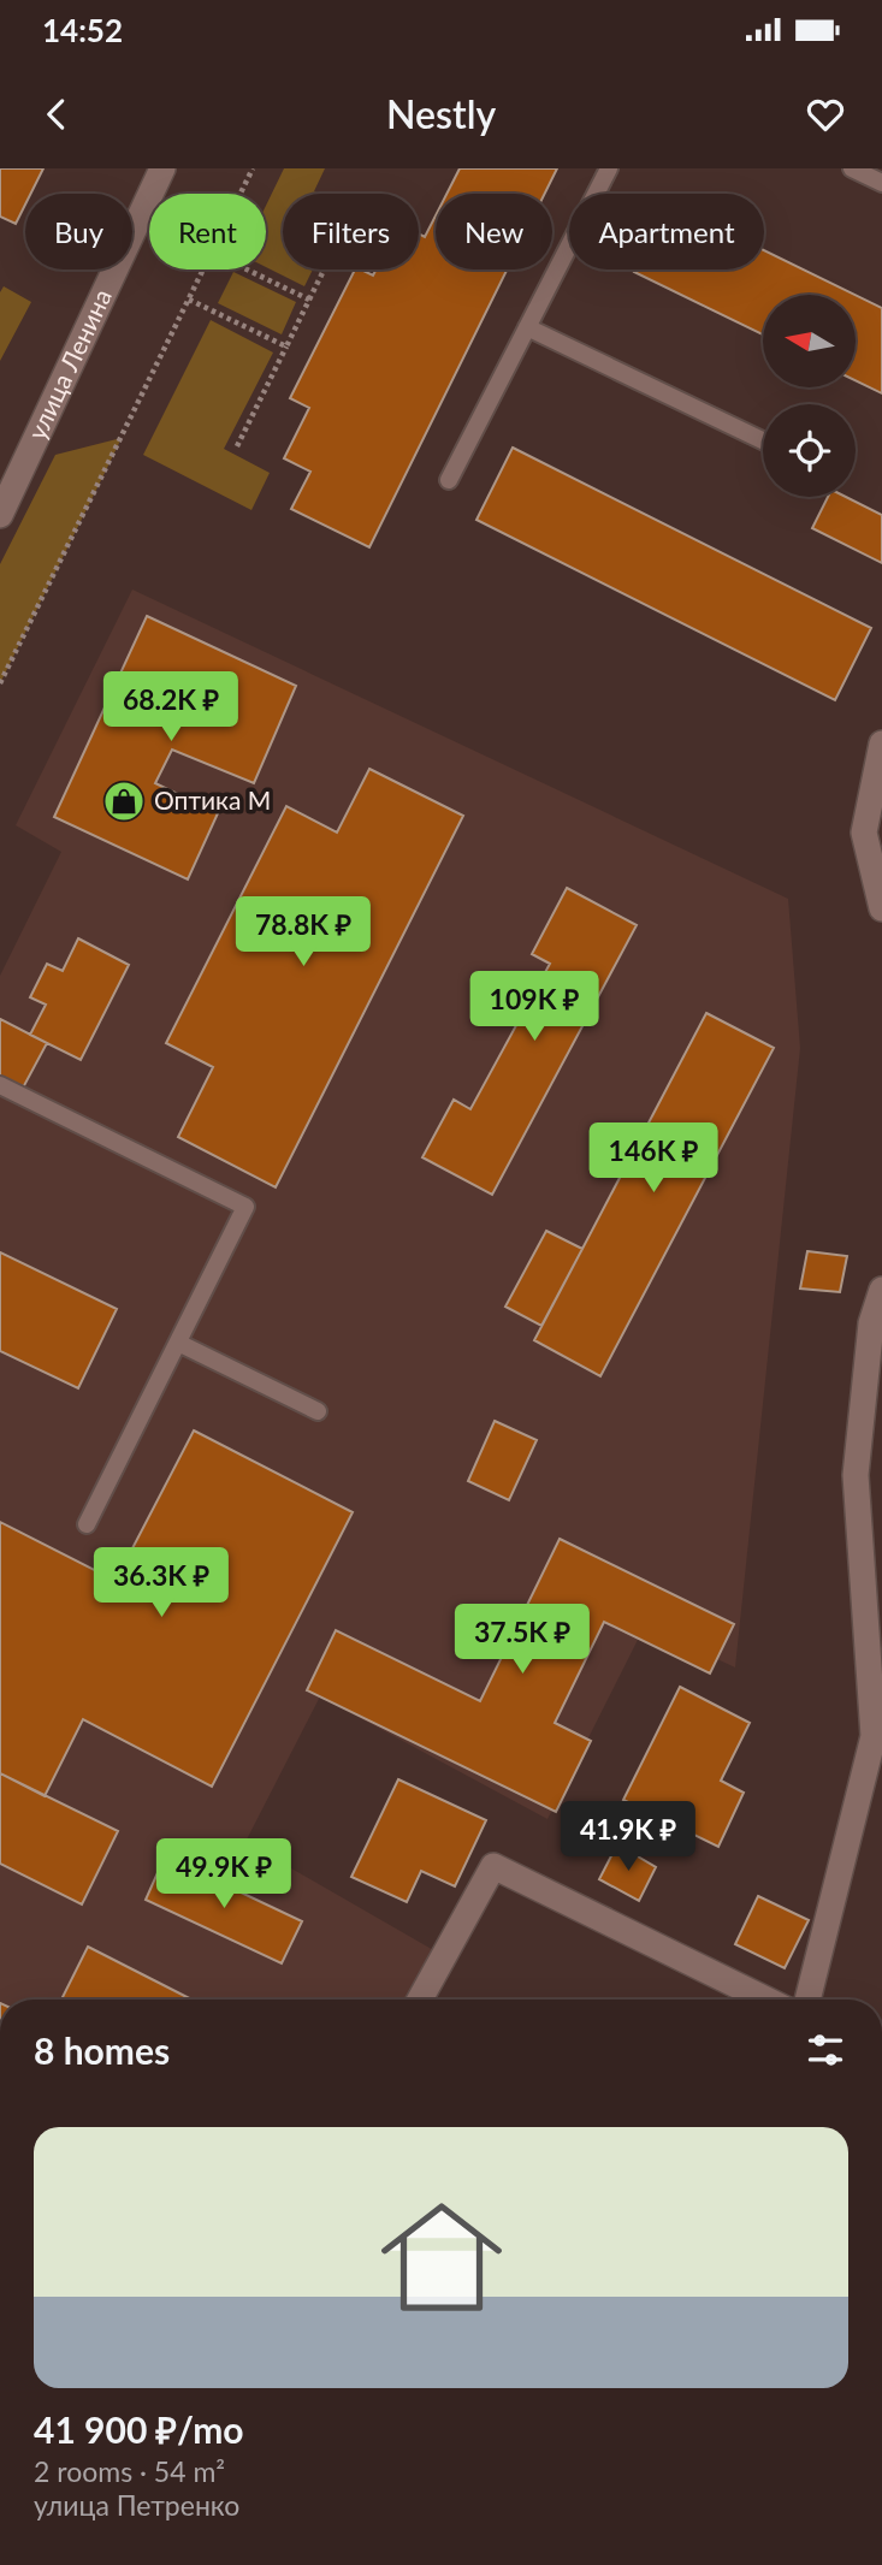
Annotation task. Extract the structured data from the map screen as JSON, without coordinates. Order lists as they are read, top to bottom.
{
  "streets": {
    "street": ["улица Ленина"]
  },
  "places": {
    "shop": ["Оптика М"]
  },
  "north": "left",
  "page": {
    "status": "14:52",
    "header": "Nestly",
    "chip": [
      "Buy",
      "Rent",
      "Filters",
      "New",
      "Apartment"
    ],
    "price": [
      "68.2K ₽",
      "78.8K ₽",
      "109K ₽",
      "146K ₽",
      "36.3K ₽",
      "37.5K ₽",
      "41.9K ₽",
      "49.9K ₽"
    ],
    "heading": "8 homes",
    "list": [
      {
        "name": "41 900 ₽/mo",
        "note": "2 rooms · 54 m² · улица Петренко"
      }
    ]
  }
}
